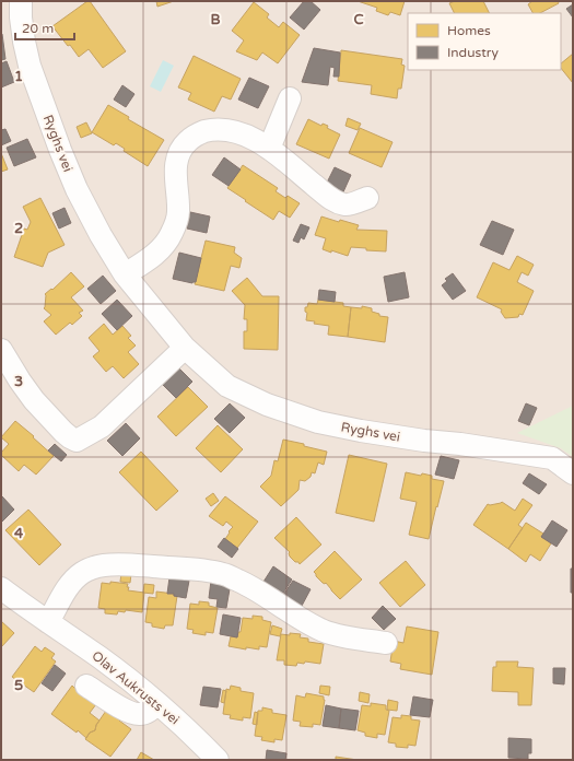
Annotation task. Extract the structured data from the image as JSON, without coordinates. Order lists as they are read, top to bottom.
{
  "streets": {
    "street": ["Ryghs vei", "Olav Aukrusts vei"]
  },
  "legend": ["Homes", "Industry"],
  "scale_bar": "20 m",
  "grid": {
    "columns": ["B", "C"],
    "rows": [
      "1",
      "2",
      "3",
      "4",
      "5"
    ]
  }
}
